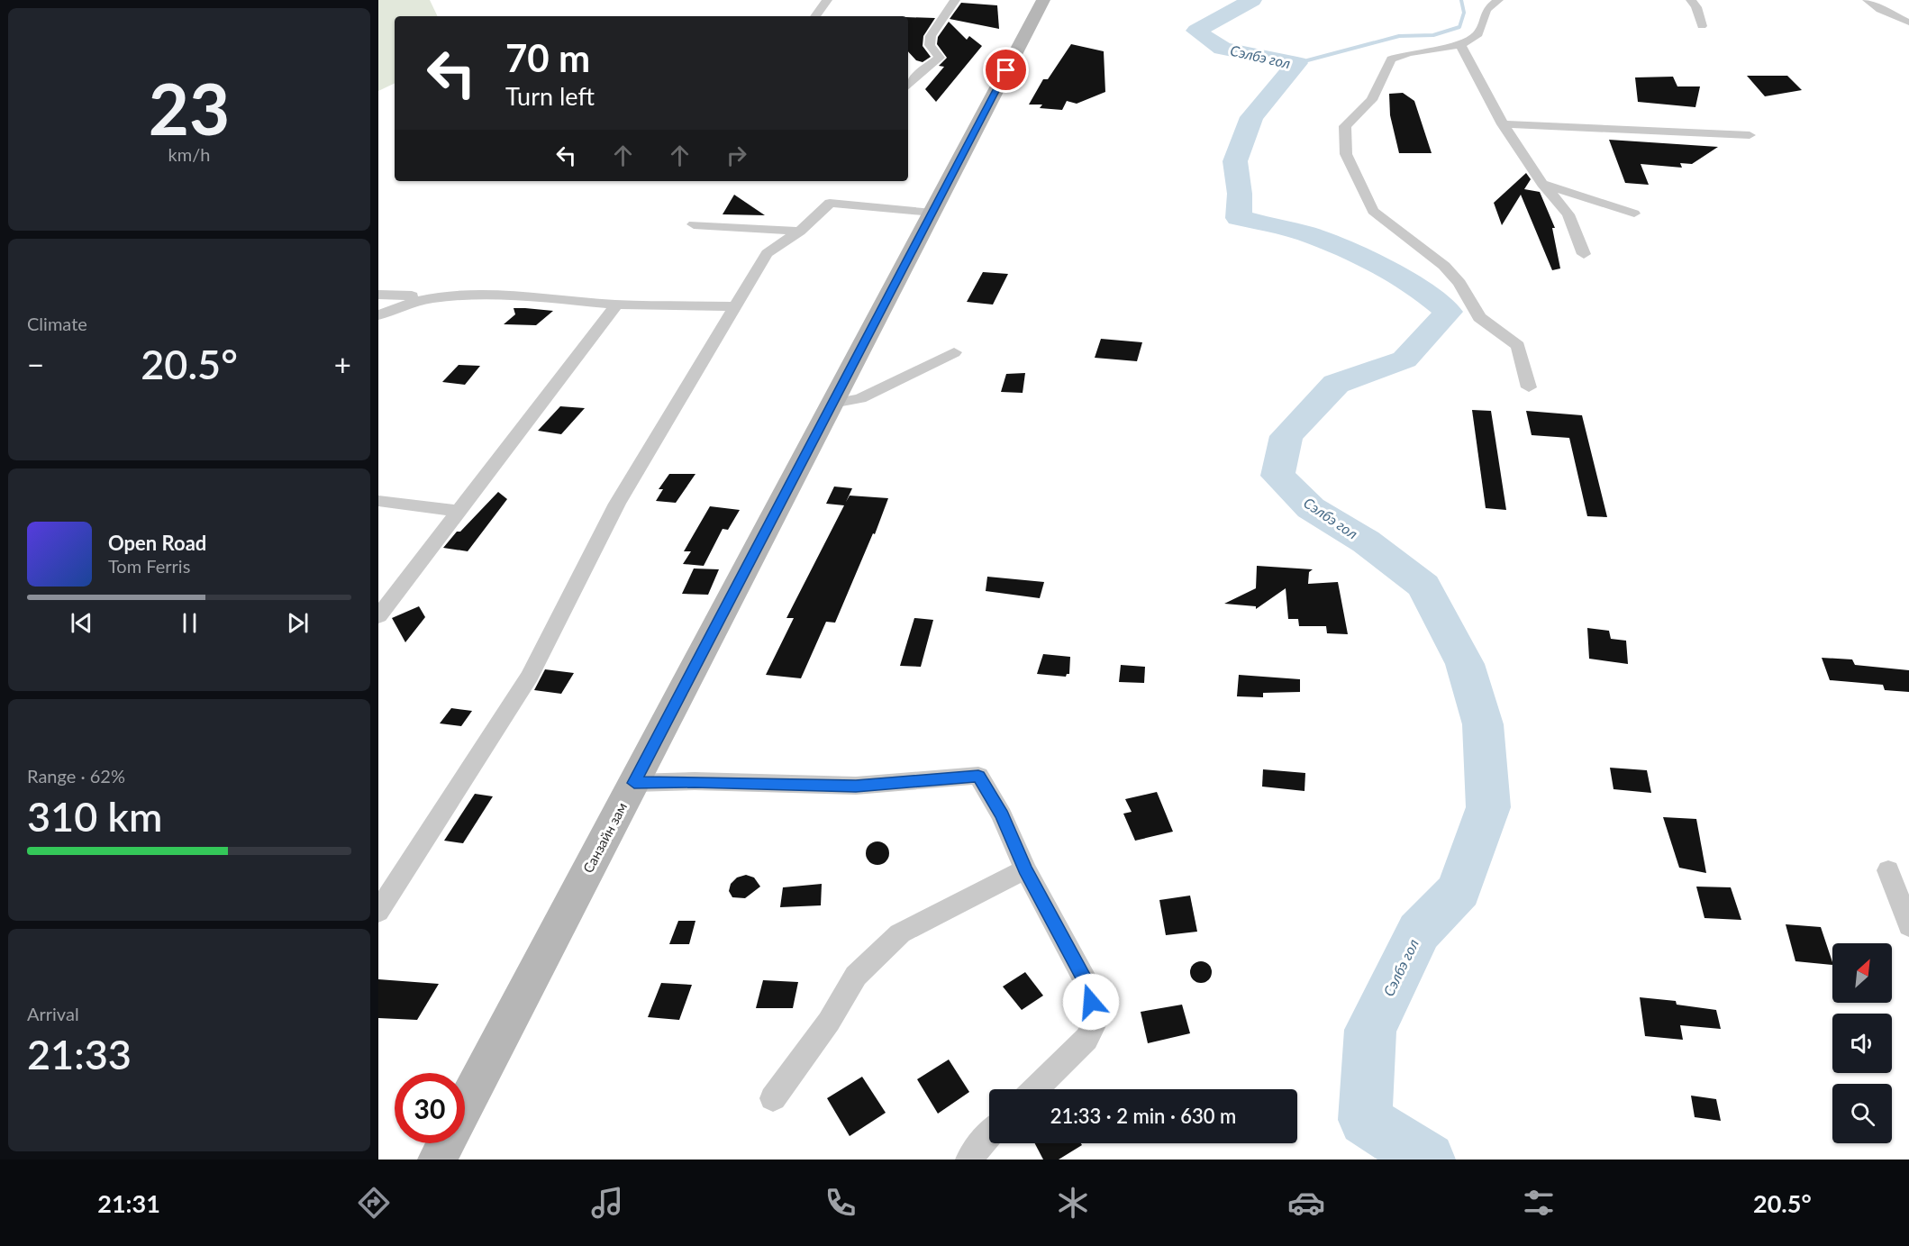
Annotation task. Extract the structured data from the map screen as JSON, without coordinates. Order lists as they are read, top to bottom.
{
  "streets": {
    "main road": ["Санзайн зам"]
  },
  "water": ["Сэлбэ гол"],
  "north": "top right",
  "page": {
    "tile": [
      ["23", "km/h"],
      "Climate",
      ["Range · 62%", "310 km"],
      ["Arrival", "21:33"]
    ],
    "turn": ["70 m", "Turn left"],
    "heat": ["−", "20.5°", "+"],
    "song": ["Open Road", "Tom Ferris"],
    "limit": "30",
    "trip": "21:33 · 2 min · 630 m",
    "tabs": ["21:31", "20.5°"]
  }
}
